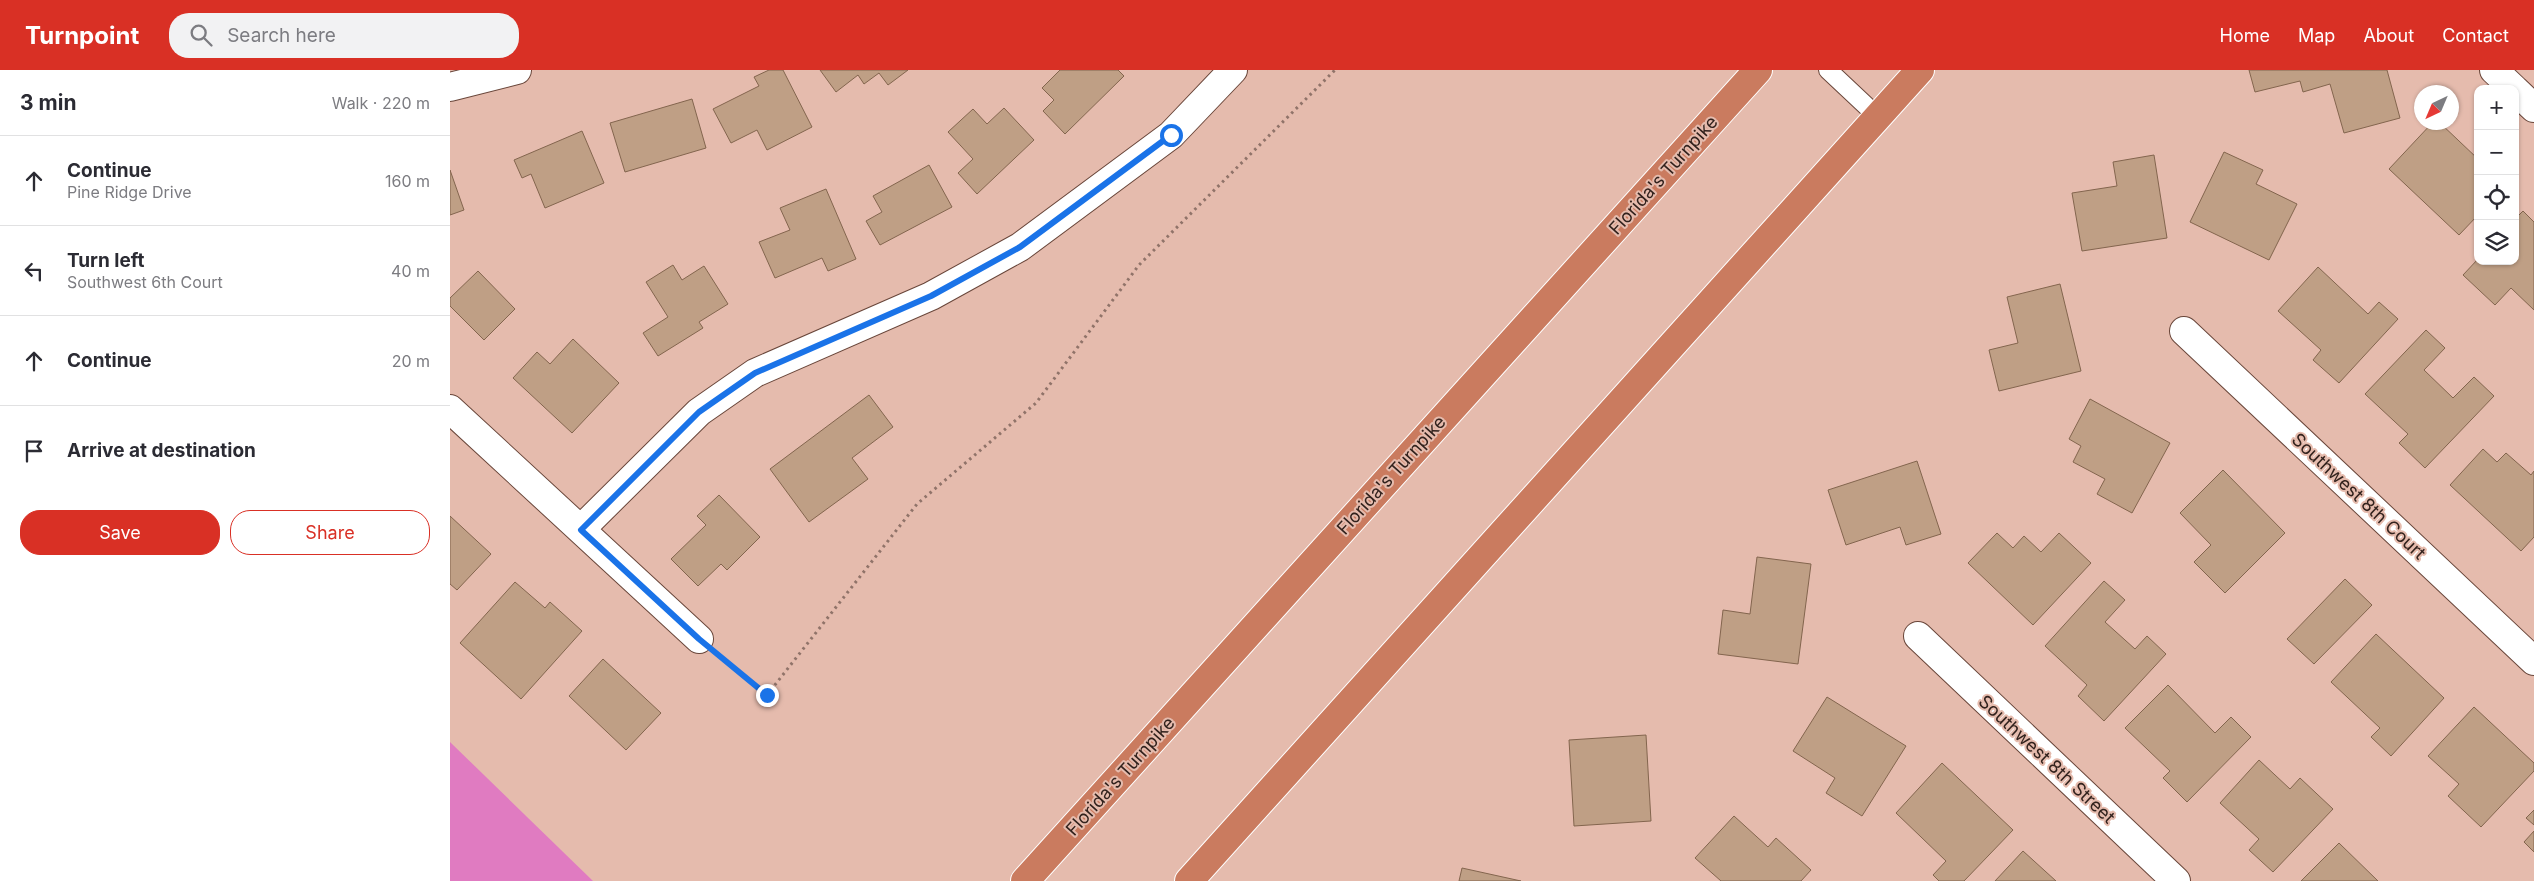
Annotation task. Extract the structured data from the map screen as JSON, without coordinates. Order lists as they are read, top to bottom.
{
  "streets": {
    "highway": ["Florida's Turnpike"],
    "street": ["Southwest 8th Court", "Southwest 8th Street"]
  },
  "north": "bottom left",
  "page": {
    "header": "Turnpoint",
    "search": "Search here",
    "nav": [
      "Home",
      "Map",
      "About",
      "Contact"
    ],
    "heading": ["3 min", "Walk · 220 m"],
    "map_buttons": ["+", "−"],
    "list": [
      ["Continue", "Pine Ridge Drive", "160 m"],
      ["Turn left", "Southwest 6th Court", "40 m"],
      ["Continue", "20 m"],
      "Arrive at destination"
    ],
    "buttons": ["Save", "Share"]
  }
}
